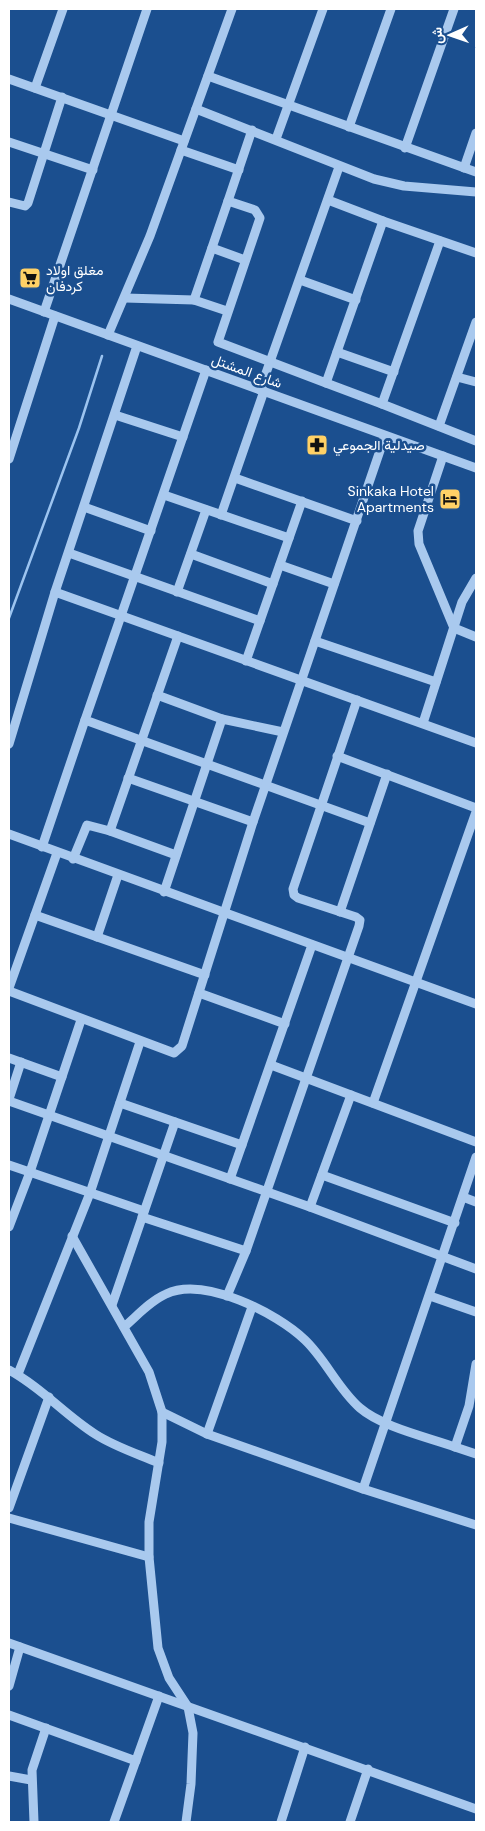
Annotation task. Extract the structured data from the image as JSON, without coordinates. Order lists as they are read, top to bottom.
{
  "streets": {
    "street": ["شارع المشتل"]
  },
  "places": {
    "supermarket": ["مغلق اولاد كردفان"],
    "pharmacy": ["صيدلية الجموعي"],
    "hotel": ["Sinkaka Hotel Apartments"]
  },
  "north": "left"
}
